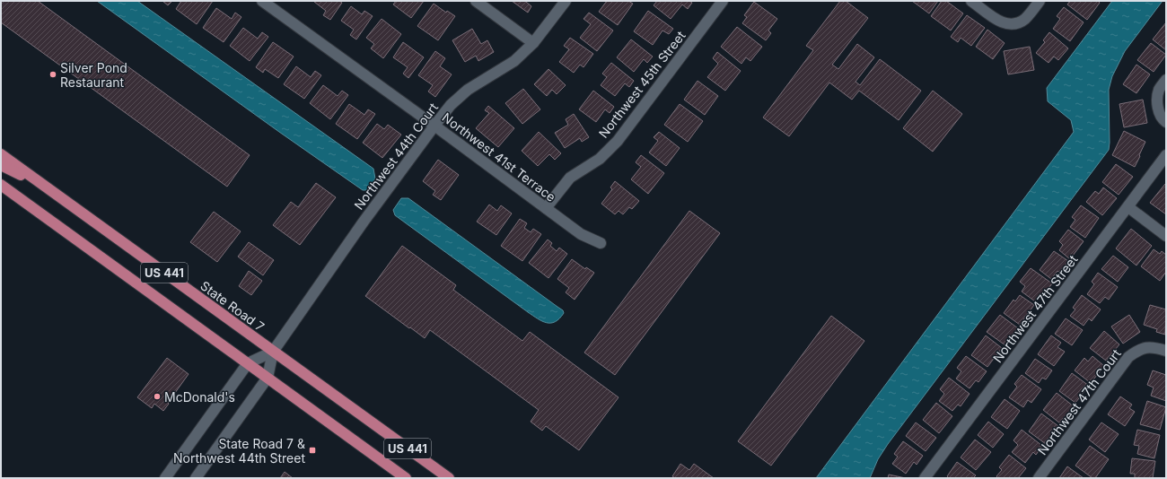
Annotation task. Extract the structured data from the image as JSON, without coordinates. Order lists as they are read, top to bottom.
{
  "streets": {
    "main road": ["US 441", "State Road 7"],
    "street": [
      "Northwest 45th Street",
      "Northwest 44th Court",
      "Northwest 41st Terrace",
      "Northwest 47th Street",
      "Northwest 47th Court"
    ]
  },
  "crossings": [
    ["Northwest 45th Street", "Northwest 41st Terrace"],
    ["Northwest 44th Court", "Northwest 41st Terrace"],
    ["Northwest 44th Court", "State Road 7"]
  ],
  "places": {
    "other": ["Silver Pond Restaurant", "McDonald's"],
    "transit": ["State Road 7 & Northwest 44th Street"]
  }
}
